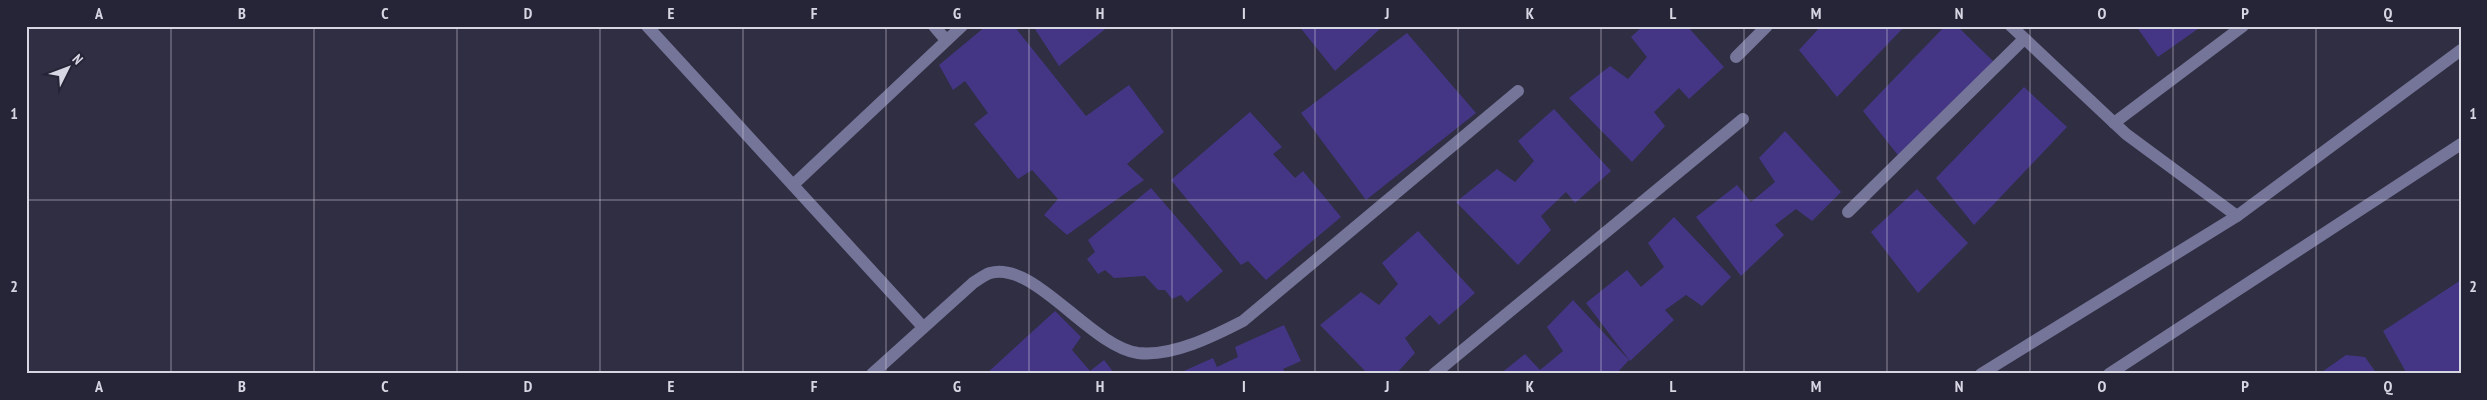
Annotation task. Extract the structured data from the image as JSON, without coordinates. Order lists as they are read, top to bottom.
{
  "north": "top right",
  "grid": {
    "columns": [
      "A",
      "B",
      "C",
      "D",
      "E",
      "F",
      "G",
      "H",
      "I",
      "J",
      "K",
      "L",
      "M",
      "N",
      "O",
      "P",
      "Q"
    ],
    "rows": ["1", "2"]
  }
}
